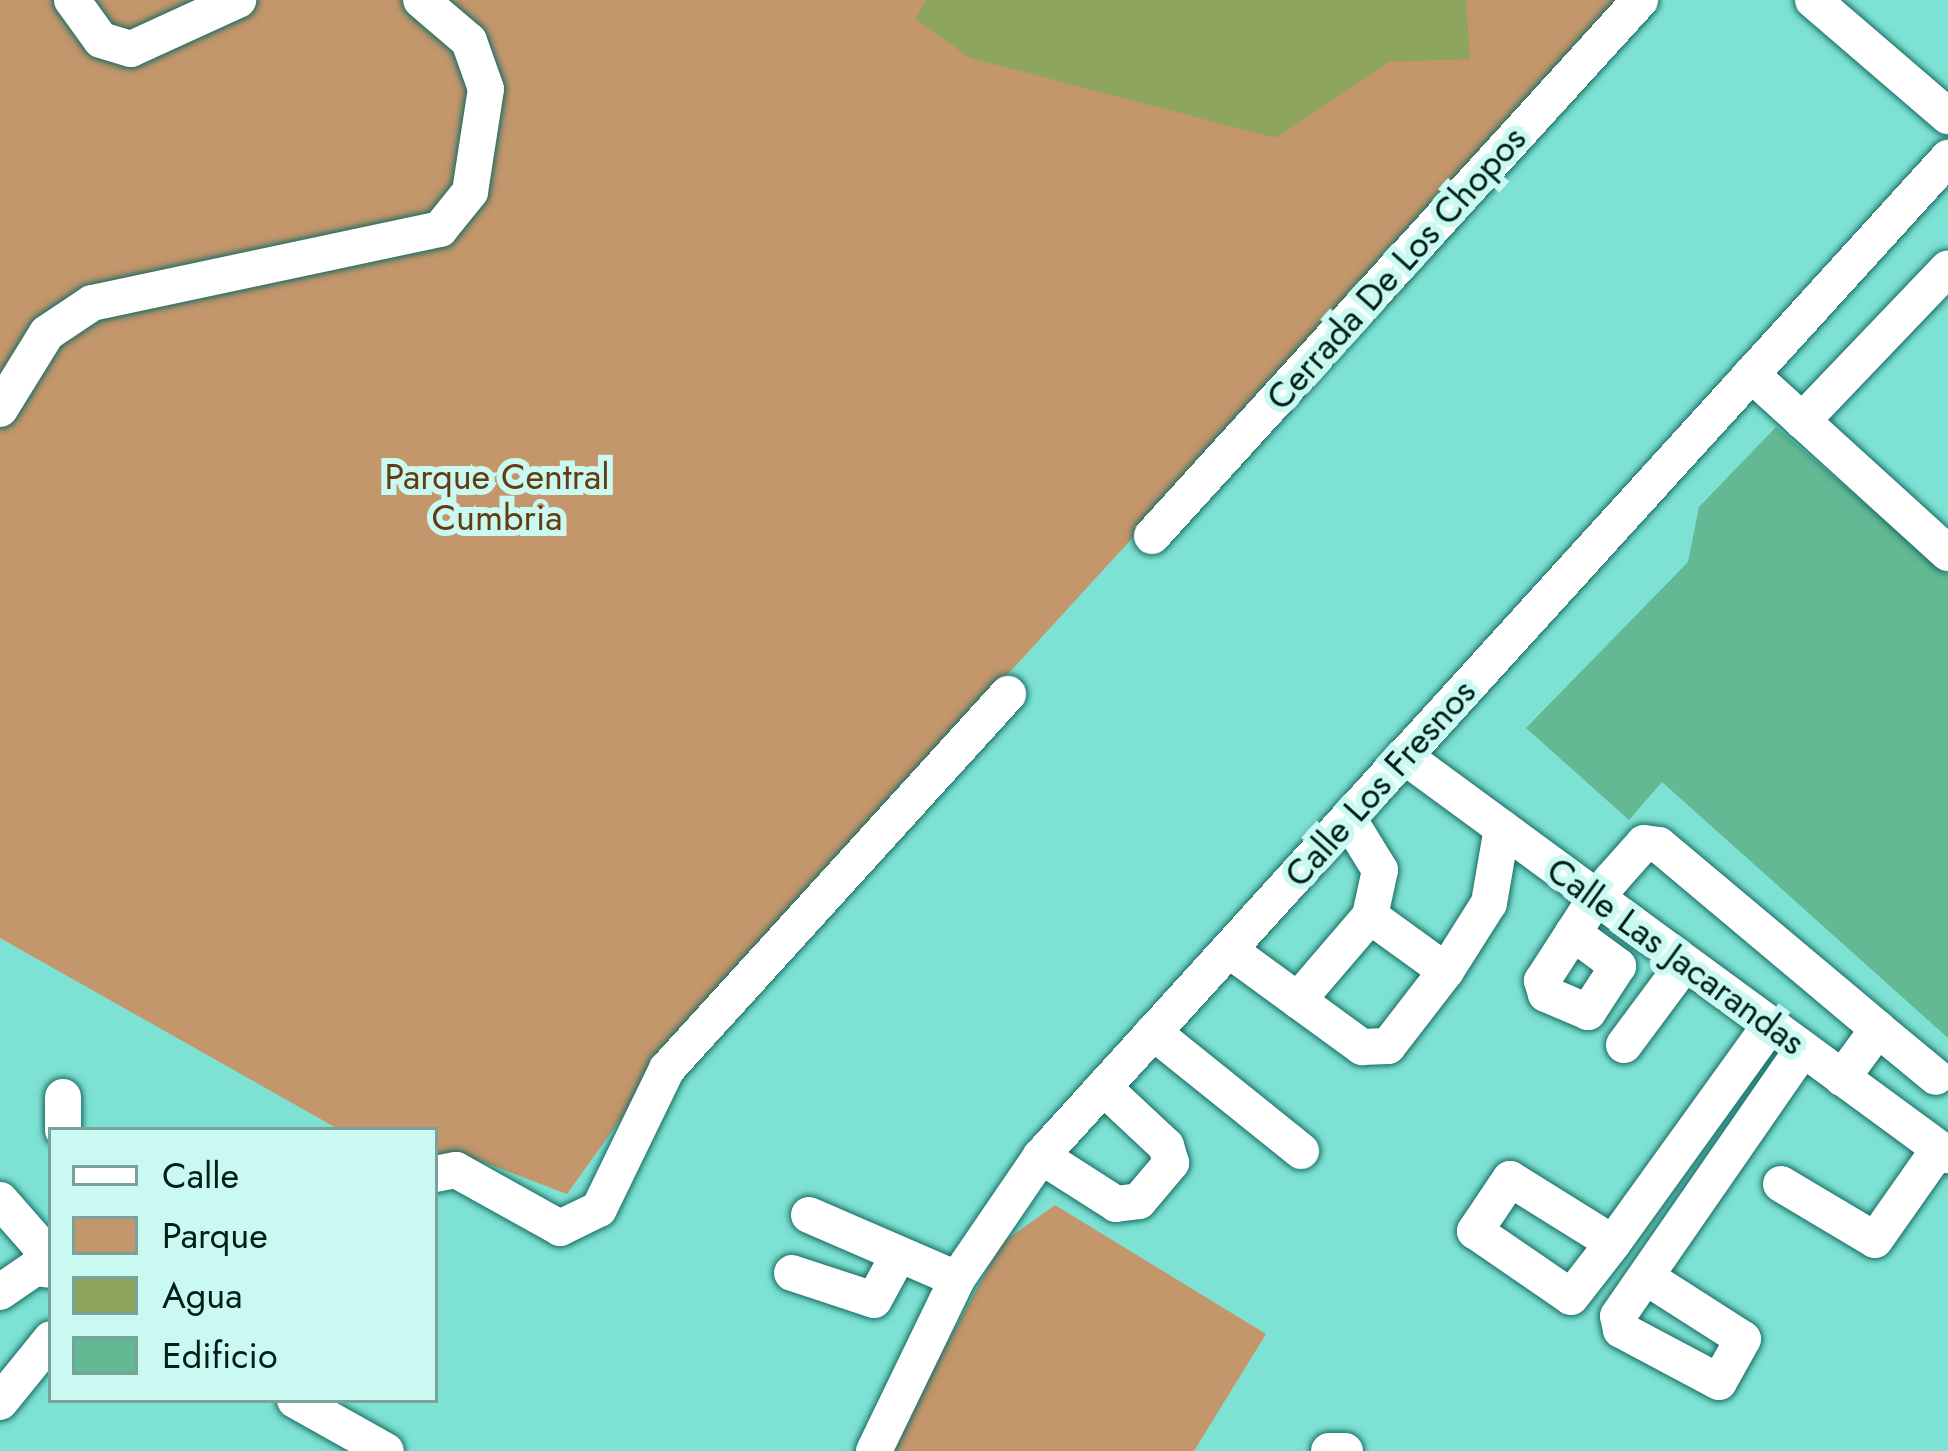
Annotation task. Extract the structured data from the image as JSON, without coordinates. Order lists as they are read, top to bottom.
{
  "streets": {
    "street": ["Cerrada De Los Chopos", "Calle Los Fresnos", "Calle Las Jacarandas"]
  },
  "crossings": [
    ["Calle Los Fresnos", "Calle Las Jacarandas"]
  ],
  "parks": ["Parque Central Cumbria"],
  "legend": [
    "Calle",
    "Parque",
    "Agua",
    "Edificio"
  ]
}
